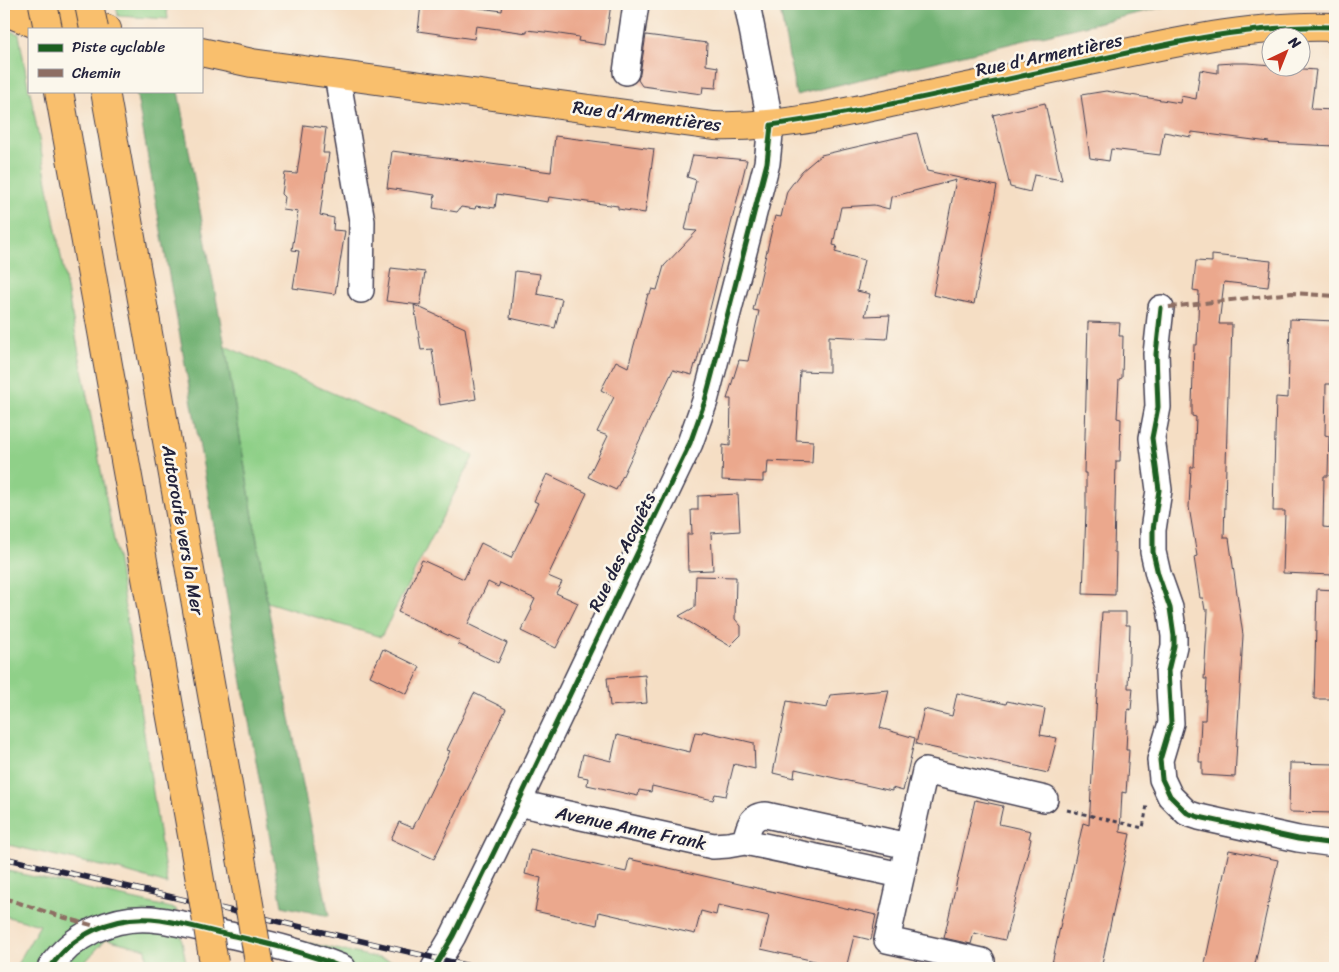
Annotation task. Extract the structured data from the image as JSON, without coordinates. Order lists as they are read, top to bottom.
{
  "streets": {
    "main road": ["Rue d'Armentières", "Autoroute vers la Mer"],
    "street": ["Rue des Acquêts", "Avenue Anne Frank"]
  },
  "crossings": [
    ["Rue d'Armentières", "Rue des Acquêts"],
    ["Rue des Acquêts", "Avenue Anne Frank"]
  ],
  "legend": ["Piste cyclable", "Chemin"],
  "north": "top right"
}
